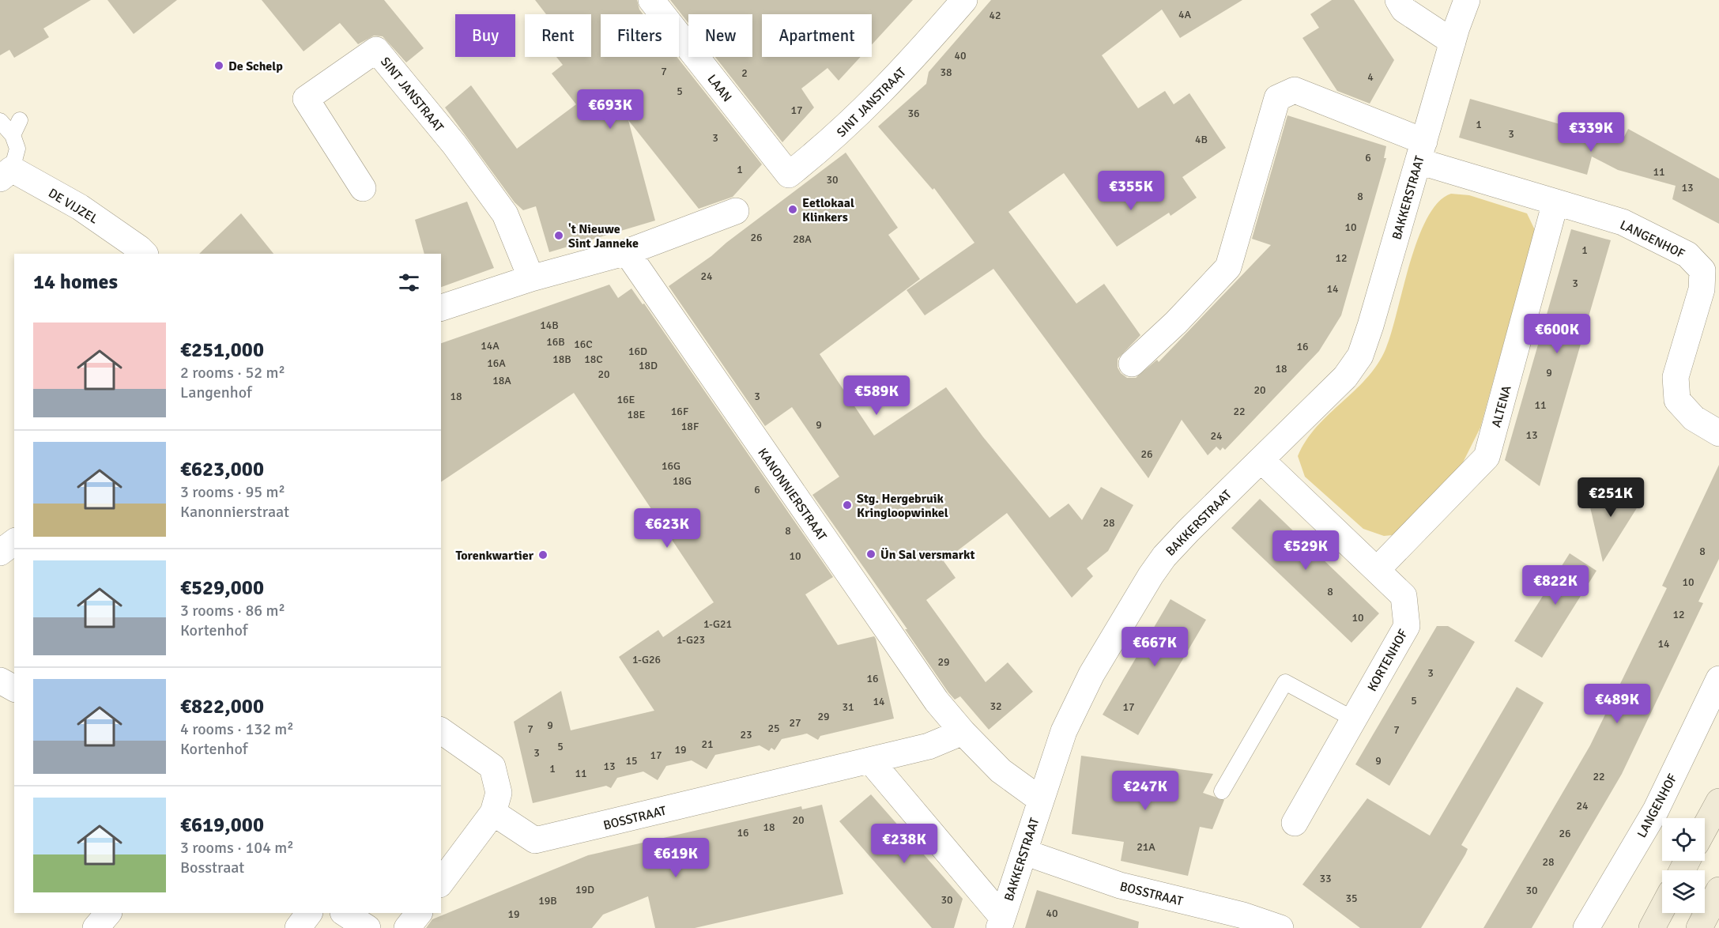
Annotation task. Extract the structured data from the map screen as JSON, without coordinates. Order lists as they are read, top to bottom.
{
  "streets": {
    "street": [
      "LAAN",
      "SINT JANSTRAAT",
      "BAKKERSTRAAT",
      "DE VIJZEL",
      "LANGENHOF",
      "ALTENA",
      "KANONNIERSTRAAT",
      "KORTENHOF",
      "BOSSTRAAT"
    ]
  },
  "crossings": [
    ["LAAN", "SINT JANSTRAAT"],
    ["BAKKERSTRAAT", "LANGENHOF"],
    ["BAKKERSTRAAT", "KORTENHOF"],
    ["BAKKERSTRAAT", "BOSSTRAAT"],
    ["LANGENHOF", "ALTENA"],
    ["ALTENA", "KORTENHOF"],
    ["KANONNIERSTRAAT", "BOSSTRAAT"]
  ],
  "places": [
    "De Schelp",
    "Eetlokaal Klinkers",
    "'t Nieuwe Sint Janneke",
    "Stg. Hergebruik Kringloopwinkel",
    "Ün Sal versmarkt",
    "Torenkwartier"
  ],
  "house_numbers": [
    "4A",
    "42",
    "40",
    "7",
    "38",
    "2",
    "4",
    "5",
    "17",
    "36",
    "1",
    "3",
    "3",
    "4B",
    "6",
    "1",
    "11",
    "30",
    "13",
    "8",
    "10",
    "26",
    "28A",
    "1",
    "12",
    "24",
    "3",
    "14",
    "14B",
    "16B",
    "16C",
    "14A",
    "16",
    "16D",
    "18B",
    "18C",
    "16A",
    "18D",
    "18",
    "9",
    "20",
    "18A",
    "20",
    "18",
    "3",
    "16E",
    "11",
    "16F",
    "22",
    "18E",
    "9",
    "18F",
    "13",
    "24",
    "26",
    "16G",
    "18G",
    "6",
    "28",
    "8",
    "8",
    "10",
    "10",
    "8",
    "12",
    "10",
    "1-G21",
    "1-G23",
    "14",
    "1-G26",
    "29",
    "3",
    "16",
    "5",
    "14",
    "32",
    "31",
    "17",
    "29",
    "27",
    "9",
    "25",
    "7",
    "7",
    "23",
    "21",
    "5",
    "19",
    "3",
    "17",
    "15",
    "9",
    "13",
    "1",
    "11",
    "22",
    "24",
    "20",
    "18",
    "16",
    "26",
    "21A",
    "28",
    "33",
    "19D",
    "30",
    "35",
    "30",
    "19B",
    "40",
    "19"
  ],
  "page": {
    "chip": [
      "Buy",
      "Rent",
      "Filters",
      "New",
      "Apartment"
    ],
    "price": [
      "€693K",
      "€339K",
      "€355K",
      "€600K",
      "€589K",
      "€251K",
      "€623K",
      "€529K",
      "€822K",
      "€667K",
      "€489K",
      "€247K",
      "€238K",
      "€619K"
    ],
    "heading": "14 homes",
    "list": [
      {
        "name": "€251,000",
        "note": "2 rooms · 52 m² · Langenhof"
      },
      {
        "name": "€623,000",
        "note": "3 rooms · 95 m² · Kanonnierstraat"
      },
      {
        "name": "€529,000",
        "note": "3 rooms · 86 m² · Kortenhof"
      },
      {
        "name": "€822,000",
        "note": "4 rooms · 132 m² · Kortenhof"
      },
      {
        "name": "€619,000",
        "note": "3 rooms · 104 m² · Bosstraat"
      }
    ]
  }
}
